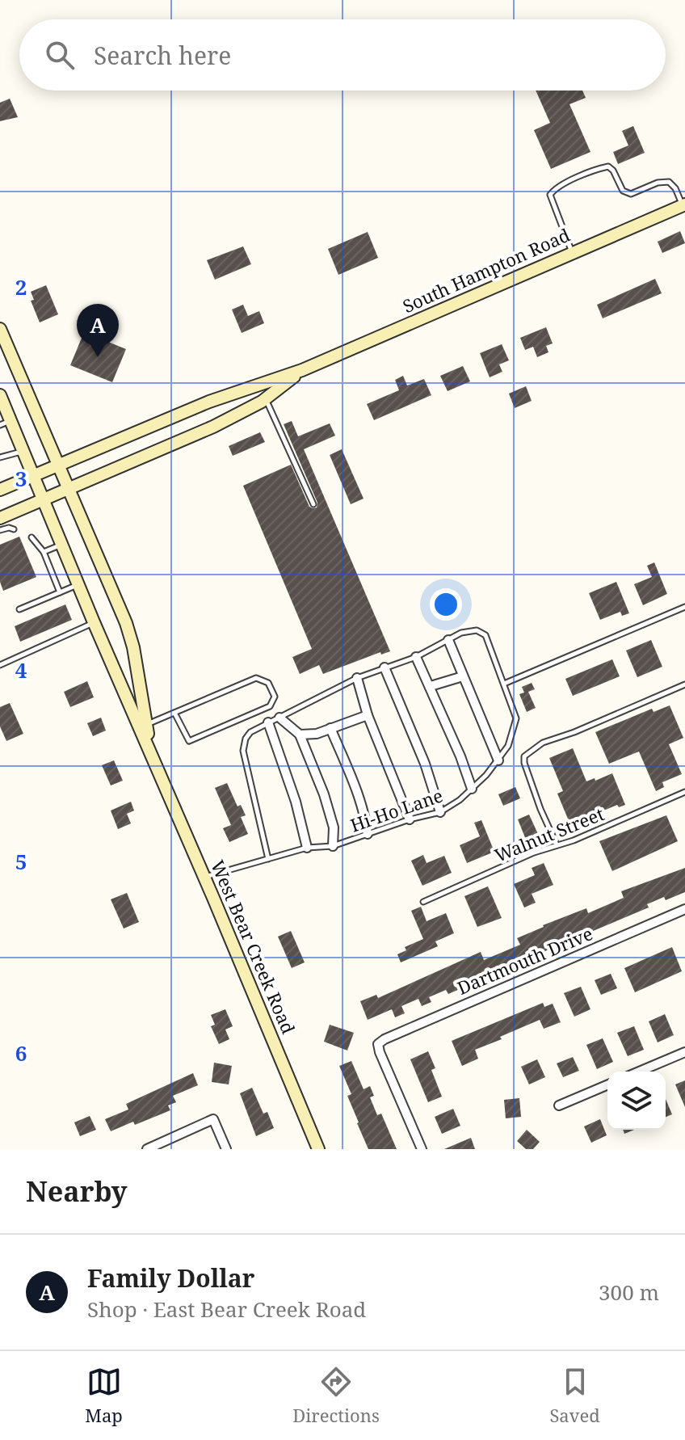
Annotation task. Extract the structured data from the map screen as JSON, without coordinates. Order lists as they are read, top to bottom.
{
  "streets": {
    "main road": ["South Hampton Road", "West Bear Creek Road"],
    "street": ["Dartmouth Drive"],
    "lane": ["Hi-Ho Lane", "Walnut Street"]
  },
  "crossings": [
    ["South Hampton Road", "West Bear Creek Road"],
    ["Hi-Ho Lane", "West Bear Creek Road"]
  ],
  "page": {
    "search": "Search here",
    "pins": "A",
    "heading": "Nearby",
    "list": [
      {
        "mark": "A",
        "name": "Family Dollar",
        "note": "Shop · East Bear Creek Road",
        "value": "300 m"
      }
    ],
    "nav": ["Map", "Directions", "Saved"]
  },
  "grid": {
    "rows": [
      "2",
      "3",
      "4",
      "5",
      "6"
    ]
  }
}
